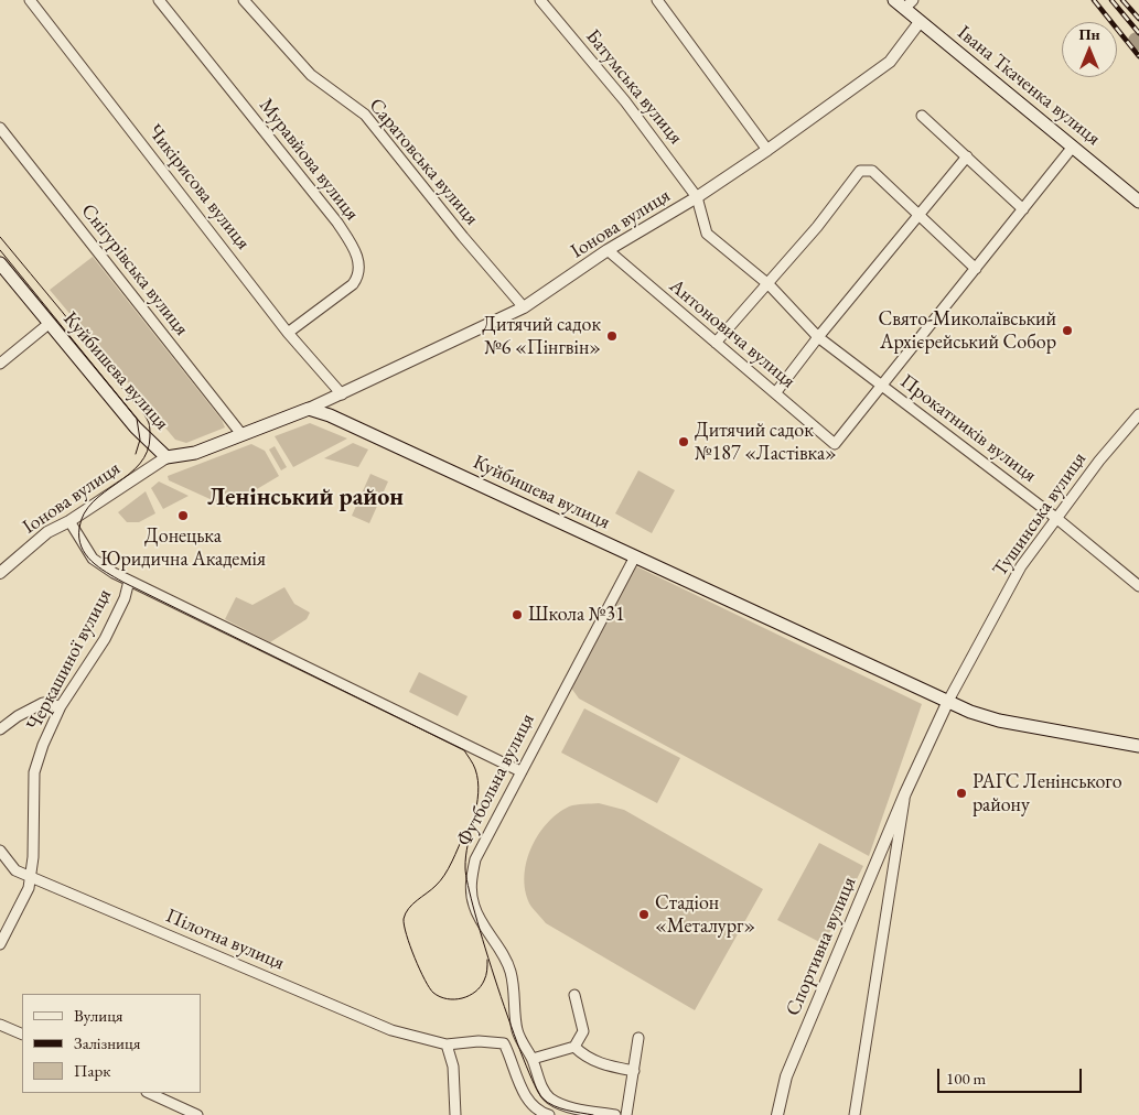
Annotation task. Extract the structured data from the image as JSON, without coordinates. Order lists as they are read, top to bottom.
{
  "streets": {
    "main road": ["Івана Ткаченка вулиця", "Куйбишева вулиця"],
    "street": [
      "Батумська вулиця",
      "Муравйова вулиця",
      "Саратовська вулиця",
      "Чикірисова вулиця",
      "Іонова вулиця",
      "Снігурівська вулиця",
      "Антоновича вулиця",
      "Прокатників вулиця",
      "Тушинська вулиця",
      "Черкашиної вулиця",
      "Футбольна вулиця",
      "Пілотна вулиця",
      "Спортивна вулиця"
    ]
  },
  "crossings": [
    ["Івана Ткаченка вулиця", "Іонова вулиця"],
    ["Батумська вулиця", "Іонова вулиця"],
    ["Батумська вулиця", "Прокатників вулиця"],
    ["Муравйова вулиця", "Чикірисова вулиця"],
    ["Саратовська вулиця", "Іонова вулиця"],
    ["Чикірисова вулиця", "Іонова вулиця"],
    ["Іонова вулиця", "Антоновича вулиця"],
    ["Іонова вулиця", "Куйбишева вулиця"],
    ["Іонова вулиця", "Прокатників вулиця"],
    ["Снігурівська вулиця", "Куйбишева вулиця"],
    ["Антоновича вулиця", "Прокатників вулиця"],
    ["Куйбишева вулиця", "Тушинська вулиця"],
    ["Куйбишева вулиця", "Футбольна вулиця"],
    ["Куйбишева вулиця", "Спортивна вулиця"],
    ["Прокатників вулиця", "Тушинська вулиця"],
    ["Тушинська вулиця", "Спортивна вулиця"],
    ["Черкашиної вулиця", "Пілотна вулиця"]
  ],
  "districts": ["Ленінський район"],
  "places": [
    "Свято-Миколаївський Архієрейський Собор",
    "Дитячий садок №6 «Пінгвін»",
    "Дитячий садок №187 «Ластівка»",
    "Донецька Юридична Академія",
    "Школа №31",
    "РАГС Ленінського району",
    "Стадіон «Металург»"
  ],
  "legend": ["Вулиця", "Залізниця", "Парк"],
  "scale_bar": "100 m",
  "north": "top"
}
